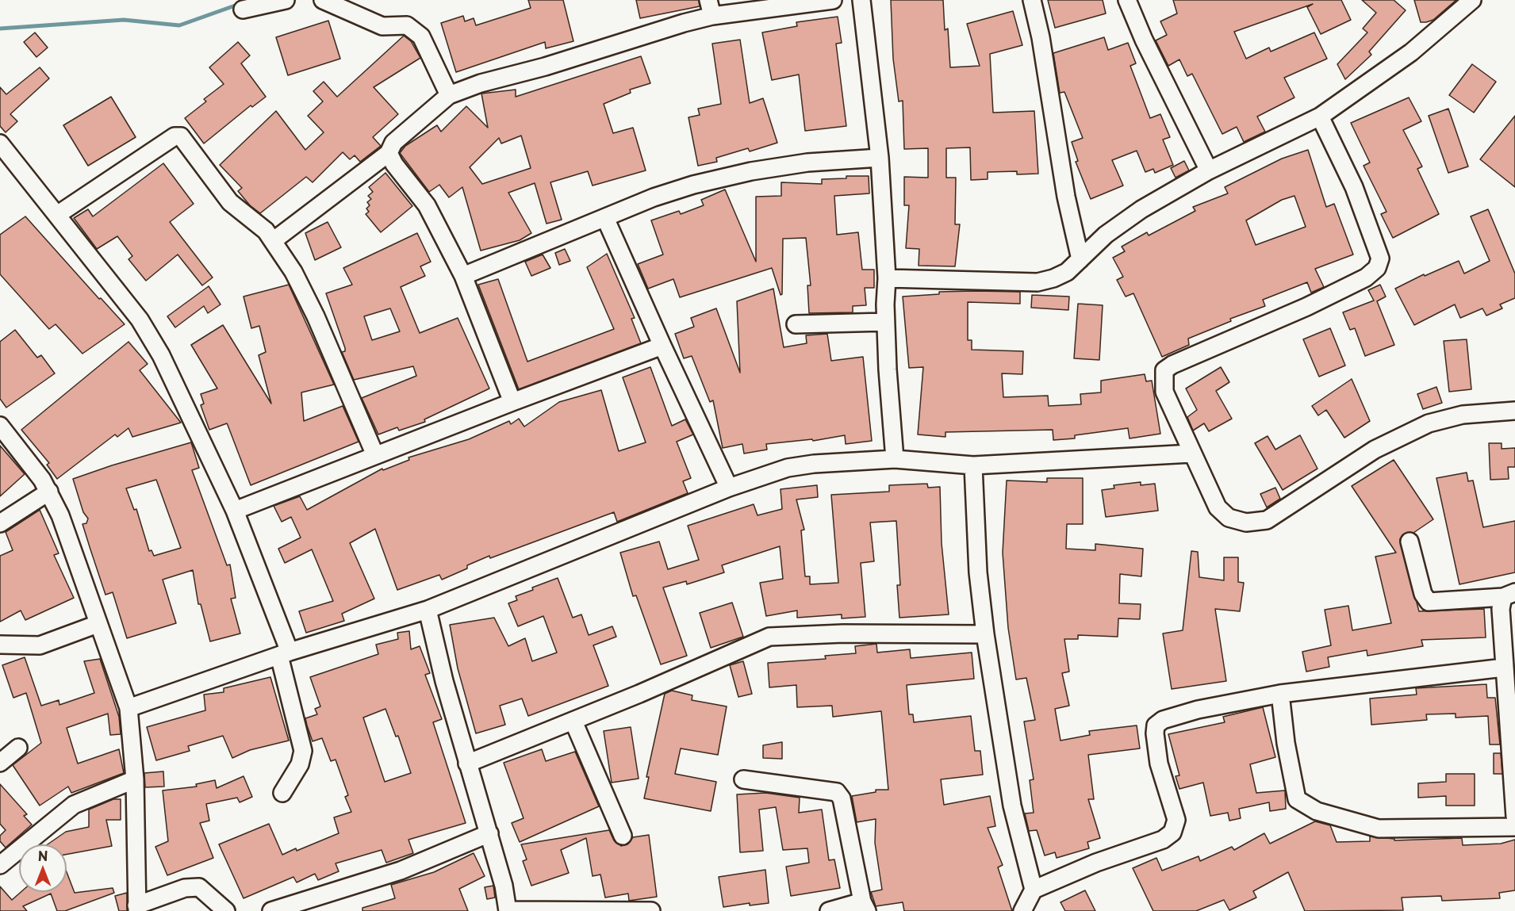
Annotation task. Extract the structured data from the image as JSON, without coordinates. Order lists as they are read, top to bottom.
{
  "north": "top"
}
